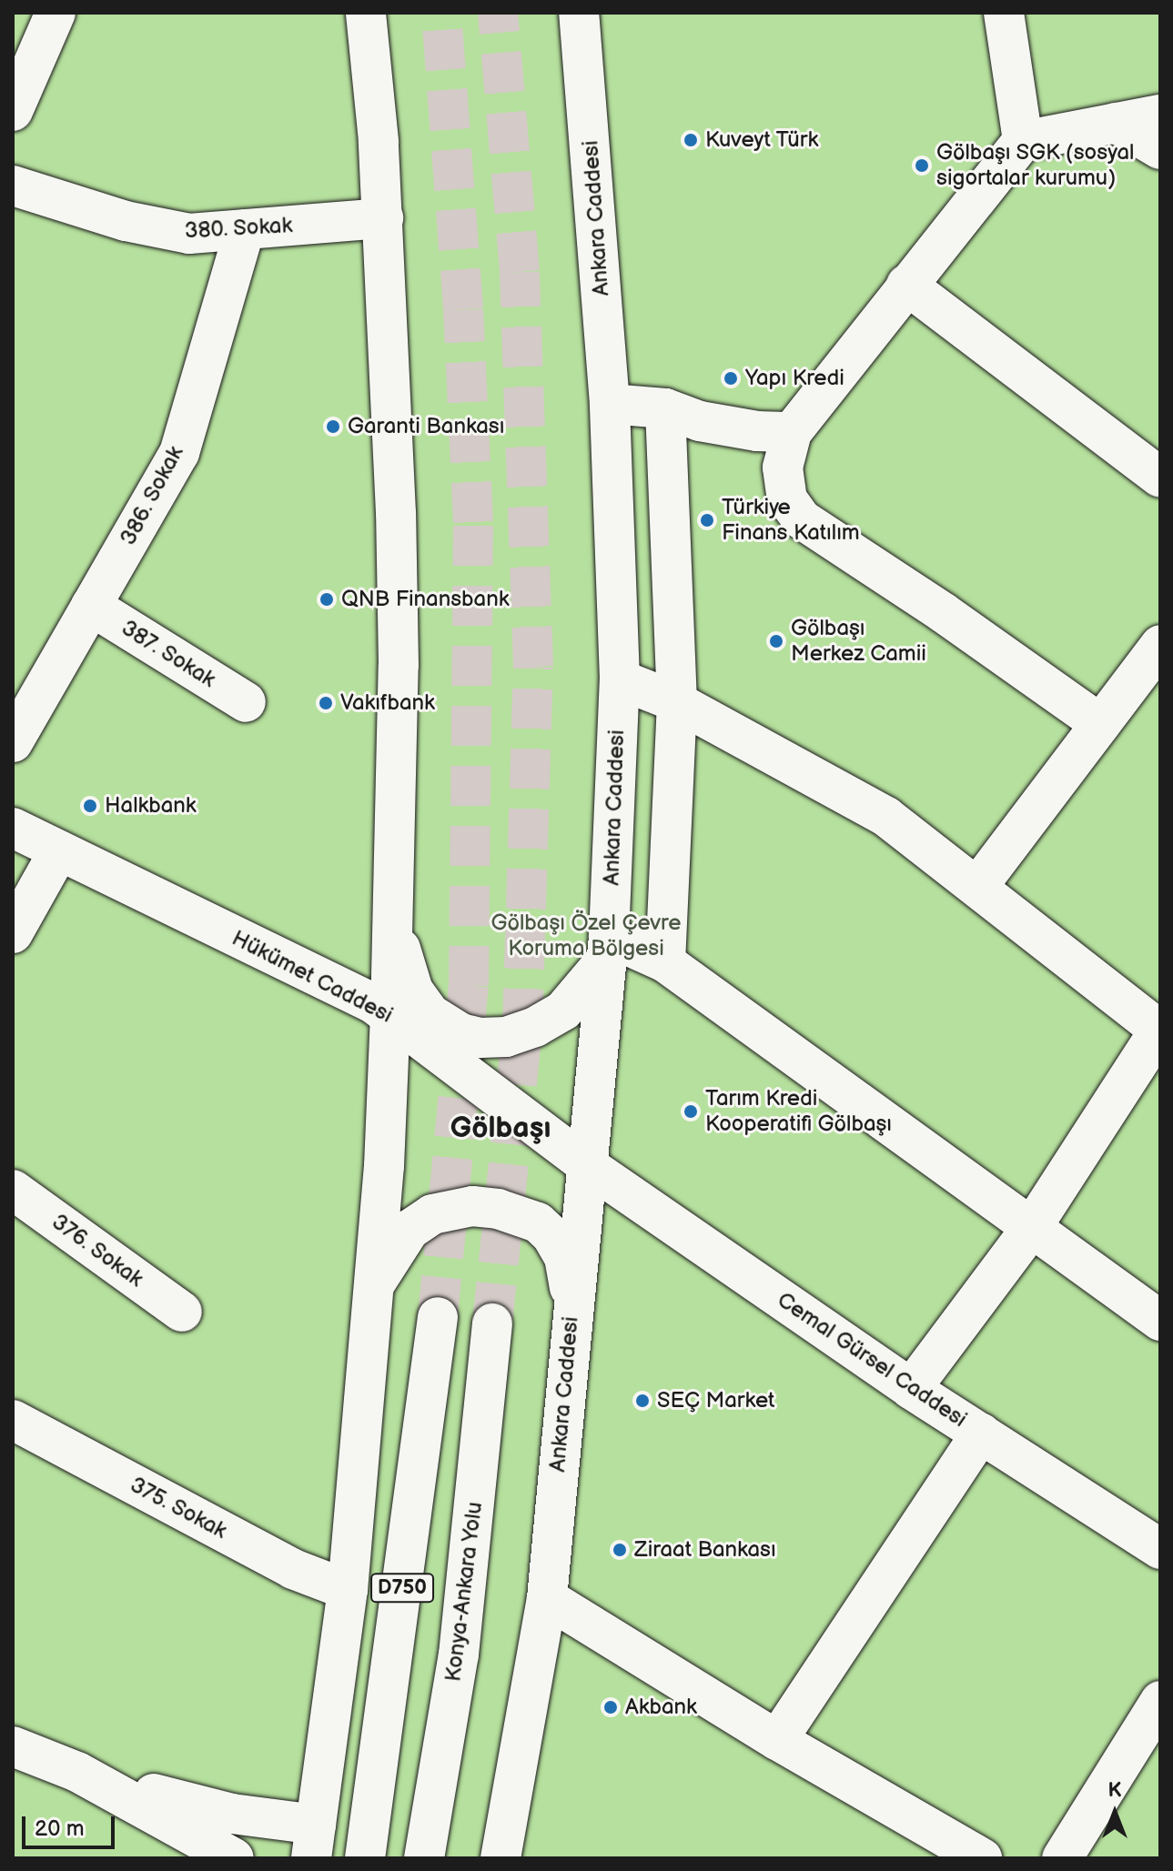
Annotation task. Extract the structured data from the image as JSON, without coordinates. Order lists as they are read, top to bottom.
{
  "streets": {
    "main road": [
      "Ankara Caddesi",
      "380. Sokak",
      "386. Sokak",
      "387. Sokak",
      "Hükümet Caddesi",
      "376. Sokak",
      "Cemal Gürsel Caddesi",
      "375. Sokak",
      "D750",
      "Konya-Ankara Yolu"
    ]
  },
  "crossings": [
    ["Ankara Caddesi", "Hükümet Caddesi"],
    ["Ankara Caddesi", "Cemal Gürsel Caddesi"],
    ["380. Sokak", "386. Sokak"],
    ["386. Sokak", "387. Sokak"],
    ["Hükümet Caddesi", "Cemal Gürsel Caddesi"]
  ],
  "districts": ["Gölbaşı"],
  "parks": ["Gölbaşı Özel Çevre Koruma Bölgesi"],
  "places": [
    "Kuveyt Türk",
    "Gölbaşı SGK (sosyal sigortalar kurumu)",
    "Yapı Kredi",
    "Garanti Bankası",
    "Türkiye Finans Katılım",
    "QNB Finansbank",
    "Gölbaşı Merkez Camii",
    "Vakıfbank",
    "Halkbank",
    "Tarım Kredi Kooperatifi Gölbaşı",
    "SEÇ Market",
    "Ziraat Bankası",
    "Akbank"
  ],
  "scale_bar": "20 m",
  "north": "top"
}
